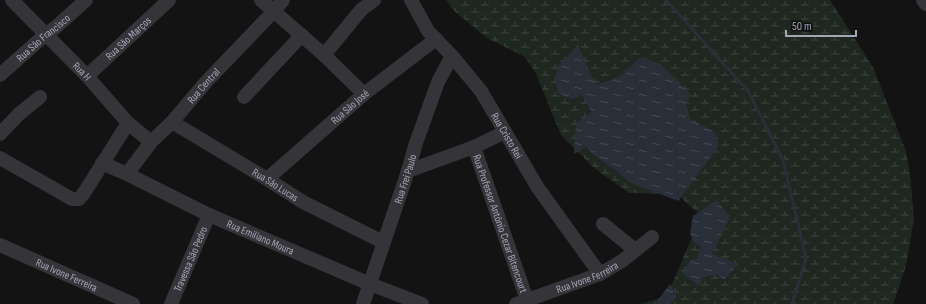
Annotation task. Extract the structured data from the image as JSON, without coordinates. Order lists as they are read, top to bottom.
{
  "streets": {
    "street": [
      "Rua São Francisco",
      "Rua São Marços",
      "Rua H",
      "Rua Central",
      "Rua São José",
      "Rua Cristo Rei",
      "Rua Frei Paulo",
      "Rua São Lucas",
      "Rua Professor Antônio Cezar Bitencourt",
      "Rua Emiliano Moura",
      "Travessa São Pedro",
      "Rua Ivone Ferreira"
    ]
  },
  "crossings": [
    ["Rua São Francisco", "Rua H"],
    ["Rua São Marços", "Rua H"],
    ["Rua H", "Rua Central"],
    ["Rua Central", "Rua São Lucas"],
    ["Rua Central", "Rua Emiliano Moura"],
    ["Rua São José", "Rua Cristo Rei"],
    ["Rua São José", "Rua São Lucas"],
    ["Rua Cristo Rei", "Rua Frei Paulo"],
    ["Rua Cristo Rei", "Rua Ivone Ferreira"],
    ["Rua Frei Paulo", "Rua São Lucas"],
    ["Rua Frei Paulo", "Rua Emiliano Moura"],
    ["Rua Professor Antônio Cezar Bitencourt", "Rua Ivone Ferreira"],
    ["Rua Emiliano Moura", "Travessa São Pedro"]
  ],
  "scale_bar": "50 m"
}
